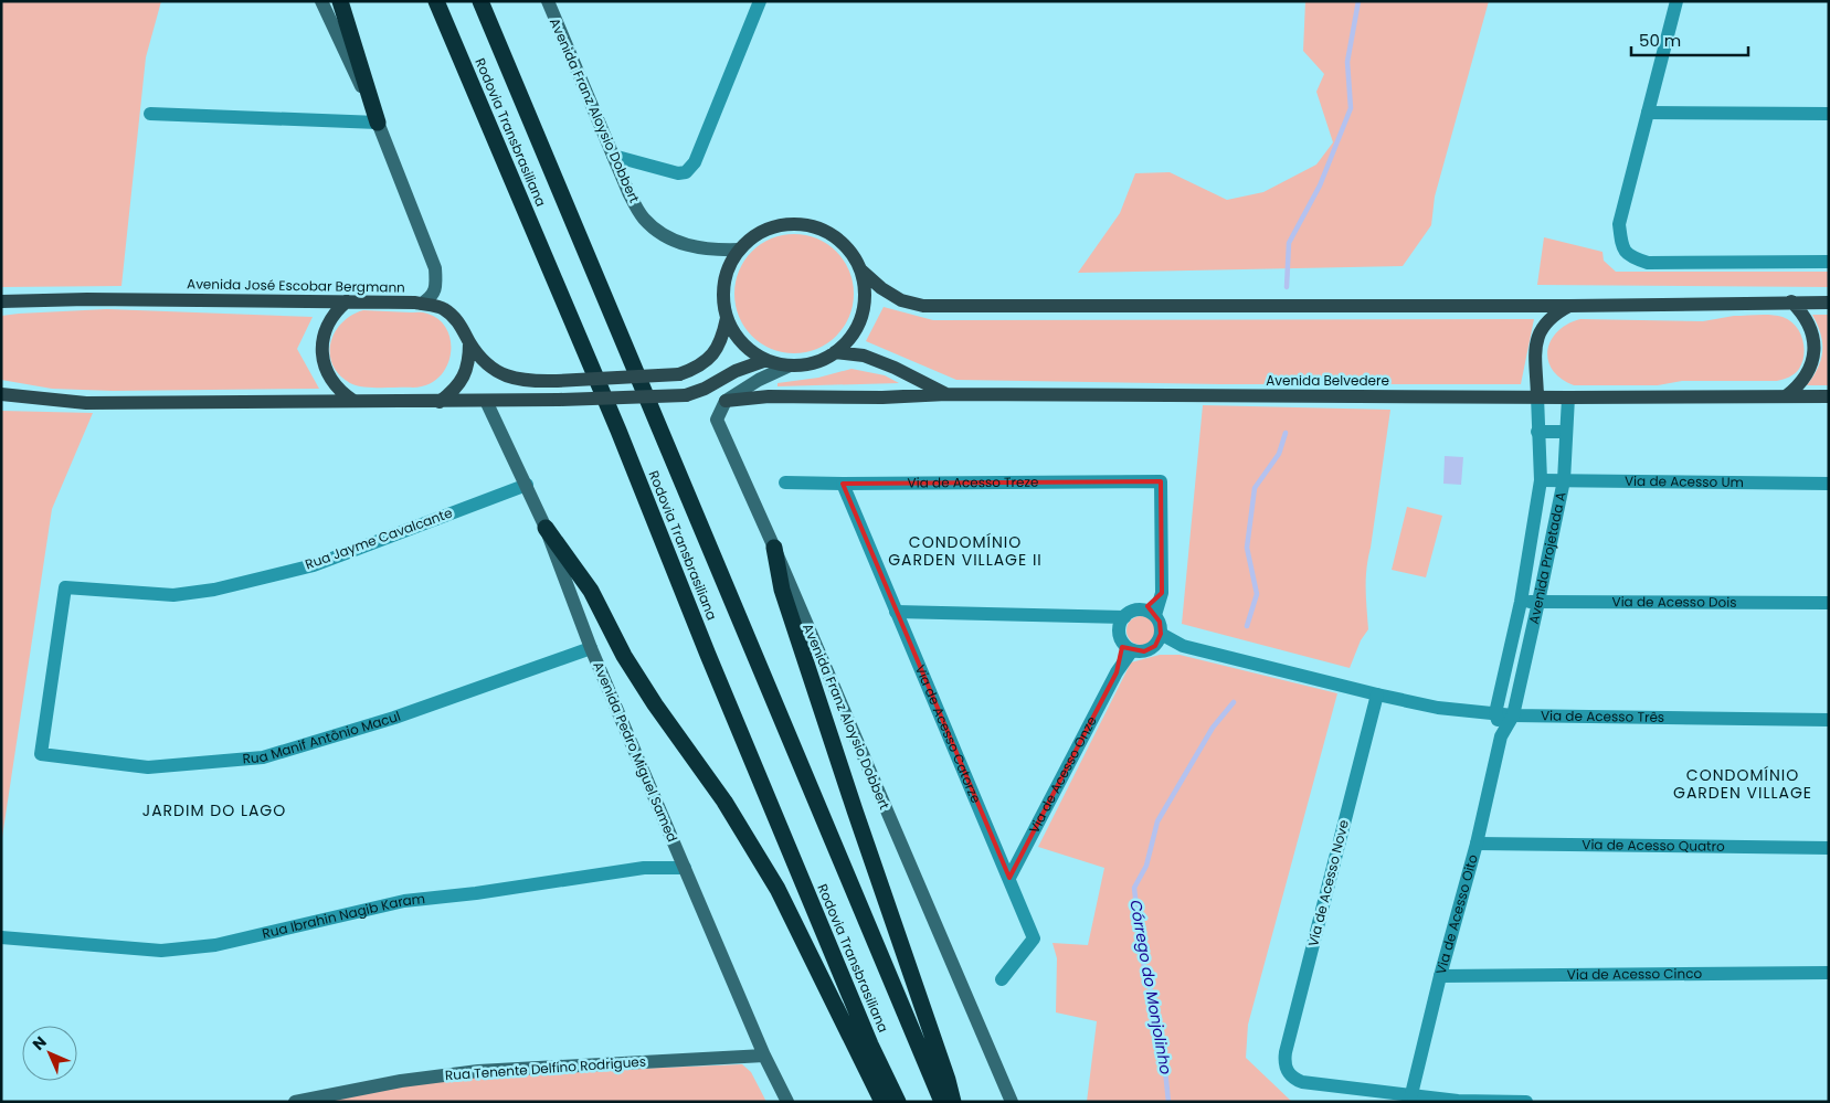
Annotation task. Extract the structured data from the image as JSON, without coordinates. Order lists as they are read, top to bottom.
{
  "streets": {
    "highway": ["Rodovia Transbrasiliana"],
    "main road": [
      "Avenida Franz Aloysio Dobbert",
      "Avenida José Escobar Bergmann",
      "Avenida Belvedere",
      "Avenida Pedro Miguel Samed",
      "Rua Tenente Delfino Rodrigues"
    ],
    "street": [
      "Via de Acesso Treze",
      "Via de Acesso Um",
      "Rua Jayme Cavalcante",
      "Avenida Projetada A",
      "Via de Acesso Dois",
      "Via de Acesso Três",
      "Via de Acesso Catorze",
      "Rua Manif Antônio Macul",
      "Via de Acesso Onze",
      "Via de Acesso Quatro",
      "Via de Acesso Nove",
      "Via de Acesso Oito",
      "Rua Ibrahin Nagib Karam",
      "Via de Acesso Cinco"
    ]
  },
  "crossings": [
    ["Avenida Franz Aloysio Dobbert", "Avenida José Escobar Bergmann"],
    ["Avenida Franz Aloysio Dobbert", "Avenida Belvedere"],
    ["Avenida José Escobar Bergmann", "Avenida Belvedere"],
    ["Avenida Belvedere", "Avenida Projetada A"],
    ["Via de Acesso Treze", "Via de Acesso Três"],
    ["Via de Acesso Treze", "Via de Acesso Catorze"],
    ["Via de Acesso Treze", "Via de Acesso Onze"],
    ["Via de Acesso Um", "Avenida Projetada A"],
    ["Rua Jayme Cavalcante", "Rua Manif Antônio Macul"],
    ["Rua Jayme Cavalcante", "Avenida Pedro Miguel Samed"],
    ["Avenida Projetada A", "Via de Acesso Dois"],
    ["Avenida Projetada A", "Via de Acesso Três"],
    ["Avenida Projetada A", "Via de Acesso Oito"],
    ["Via de Acesso Três", "Via de Acesso Onze"],
    ["Via de Acesso Três", "Via de Acesso Nove"],
    ["Via de Acesso Três", "Via de Acesso Oito"],
    ["Via de Acesso Catorze", "Via de Acesso Onze"],
    ["Rua Manif Antônio Macul", "Avenida Pedro Miguel Samed"],
    ["Avenida Pedro Miguel Samed", "Rua Ibrahin Nagib Karam"],
    ["Avenida Pedro Miguel Samed", "Rua Tenente Delfino Rodrigues"],
    ["Via de Acesso Quatro", "Via de Acesso Oito"],
    ["Via de Acesso Nove", "Via de Acesso Oito"],
    ["Via de Acesso Oito", "Via de Acesso Cinco"]
  ],
  "districts": ["CONDOMÍNIO GARDEN VILLAGE II", "CONDOMÍNIO GARDEN VILLAGE", "JARDIM DO LAGO"],
  "water": ["Córrego do Monjolinho"],
  "scale_bar": "50 m",
  "north": "top left"
}
